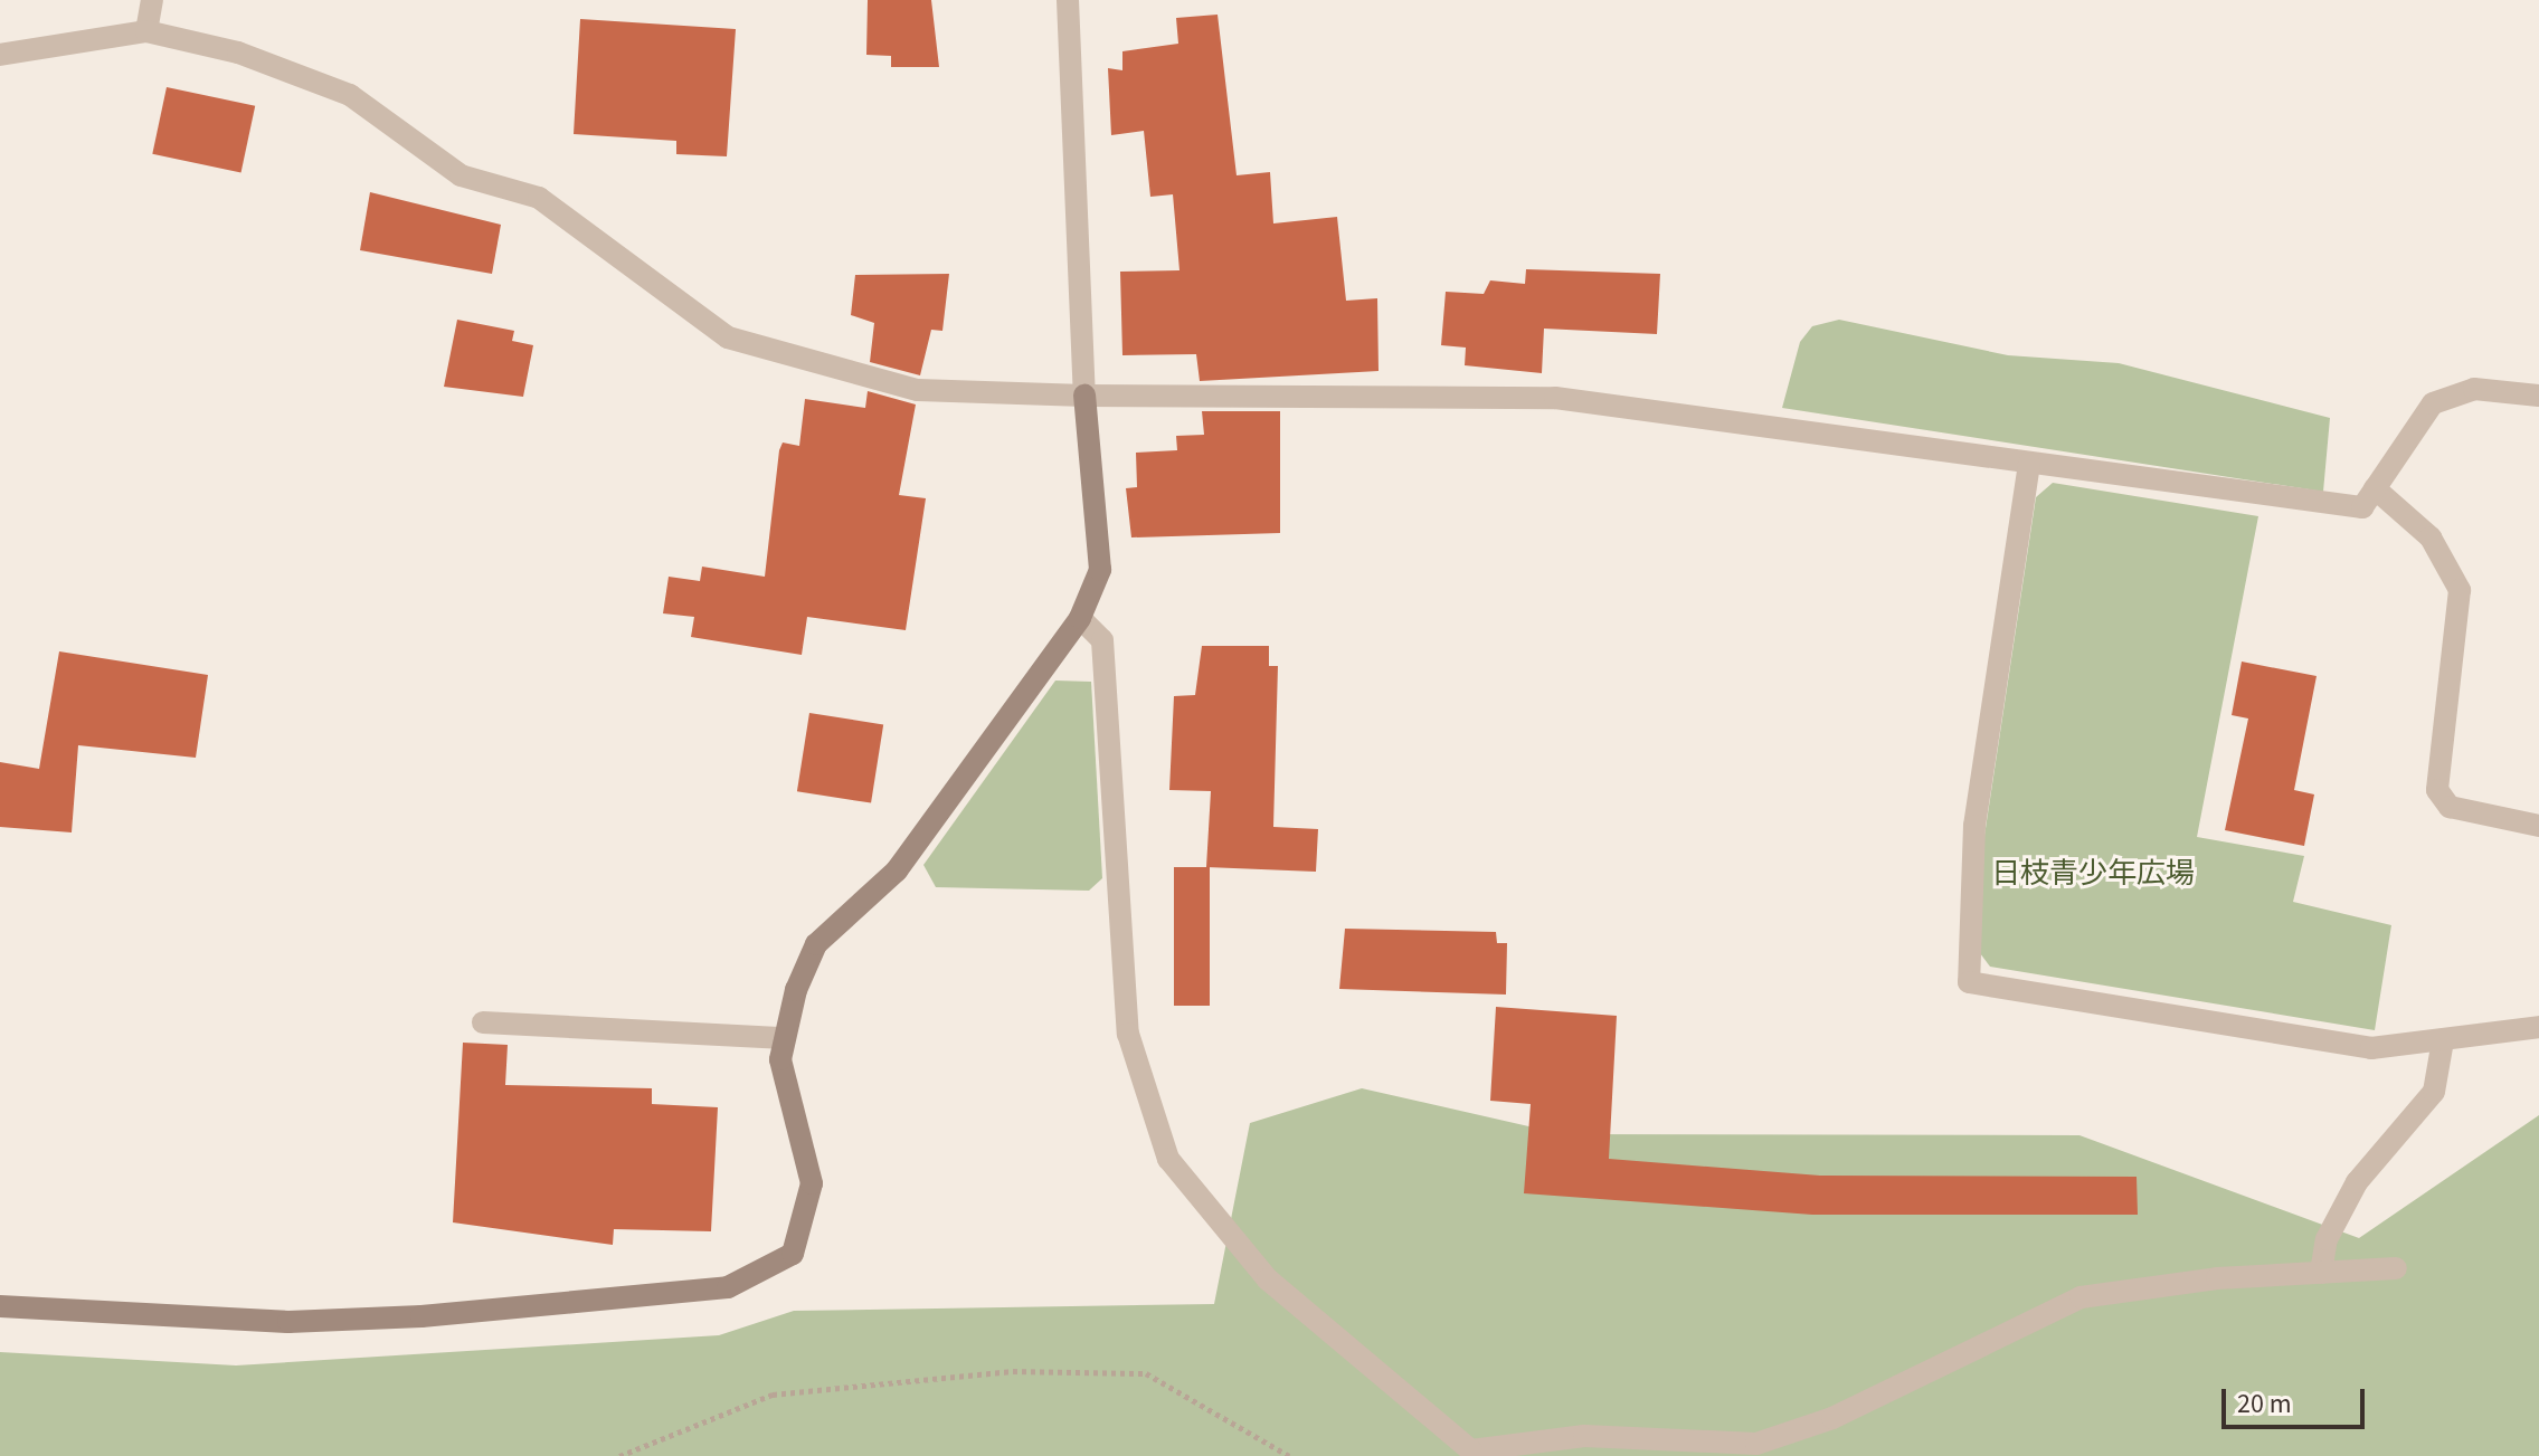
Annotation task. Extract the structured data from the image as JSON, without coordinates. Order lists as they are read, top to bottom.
{
  "parks": ["日枝青少年広場"],
  "scale_bar": "20 m"
}
